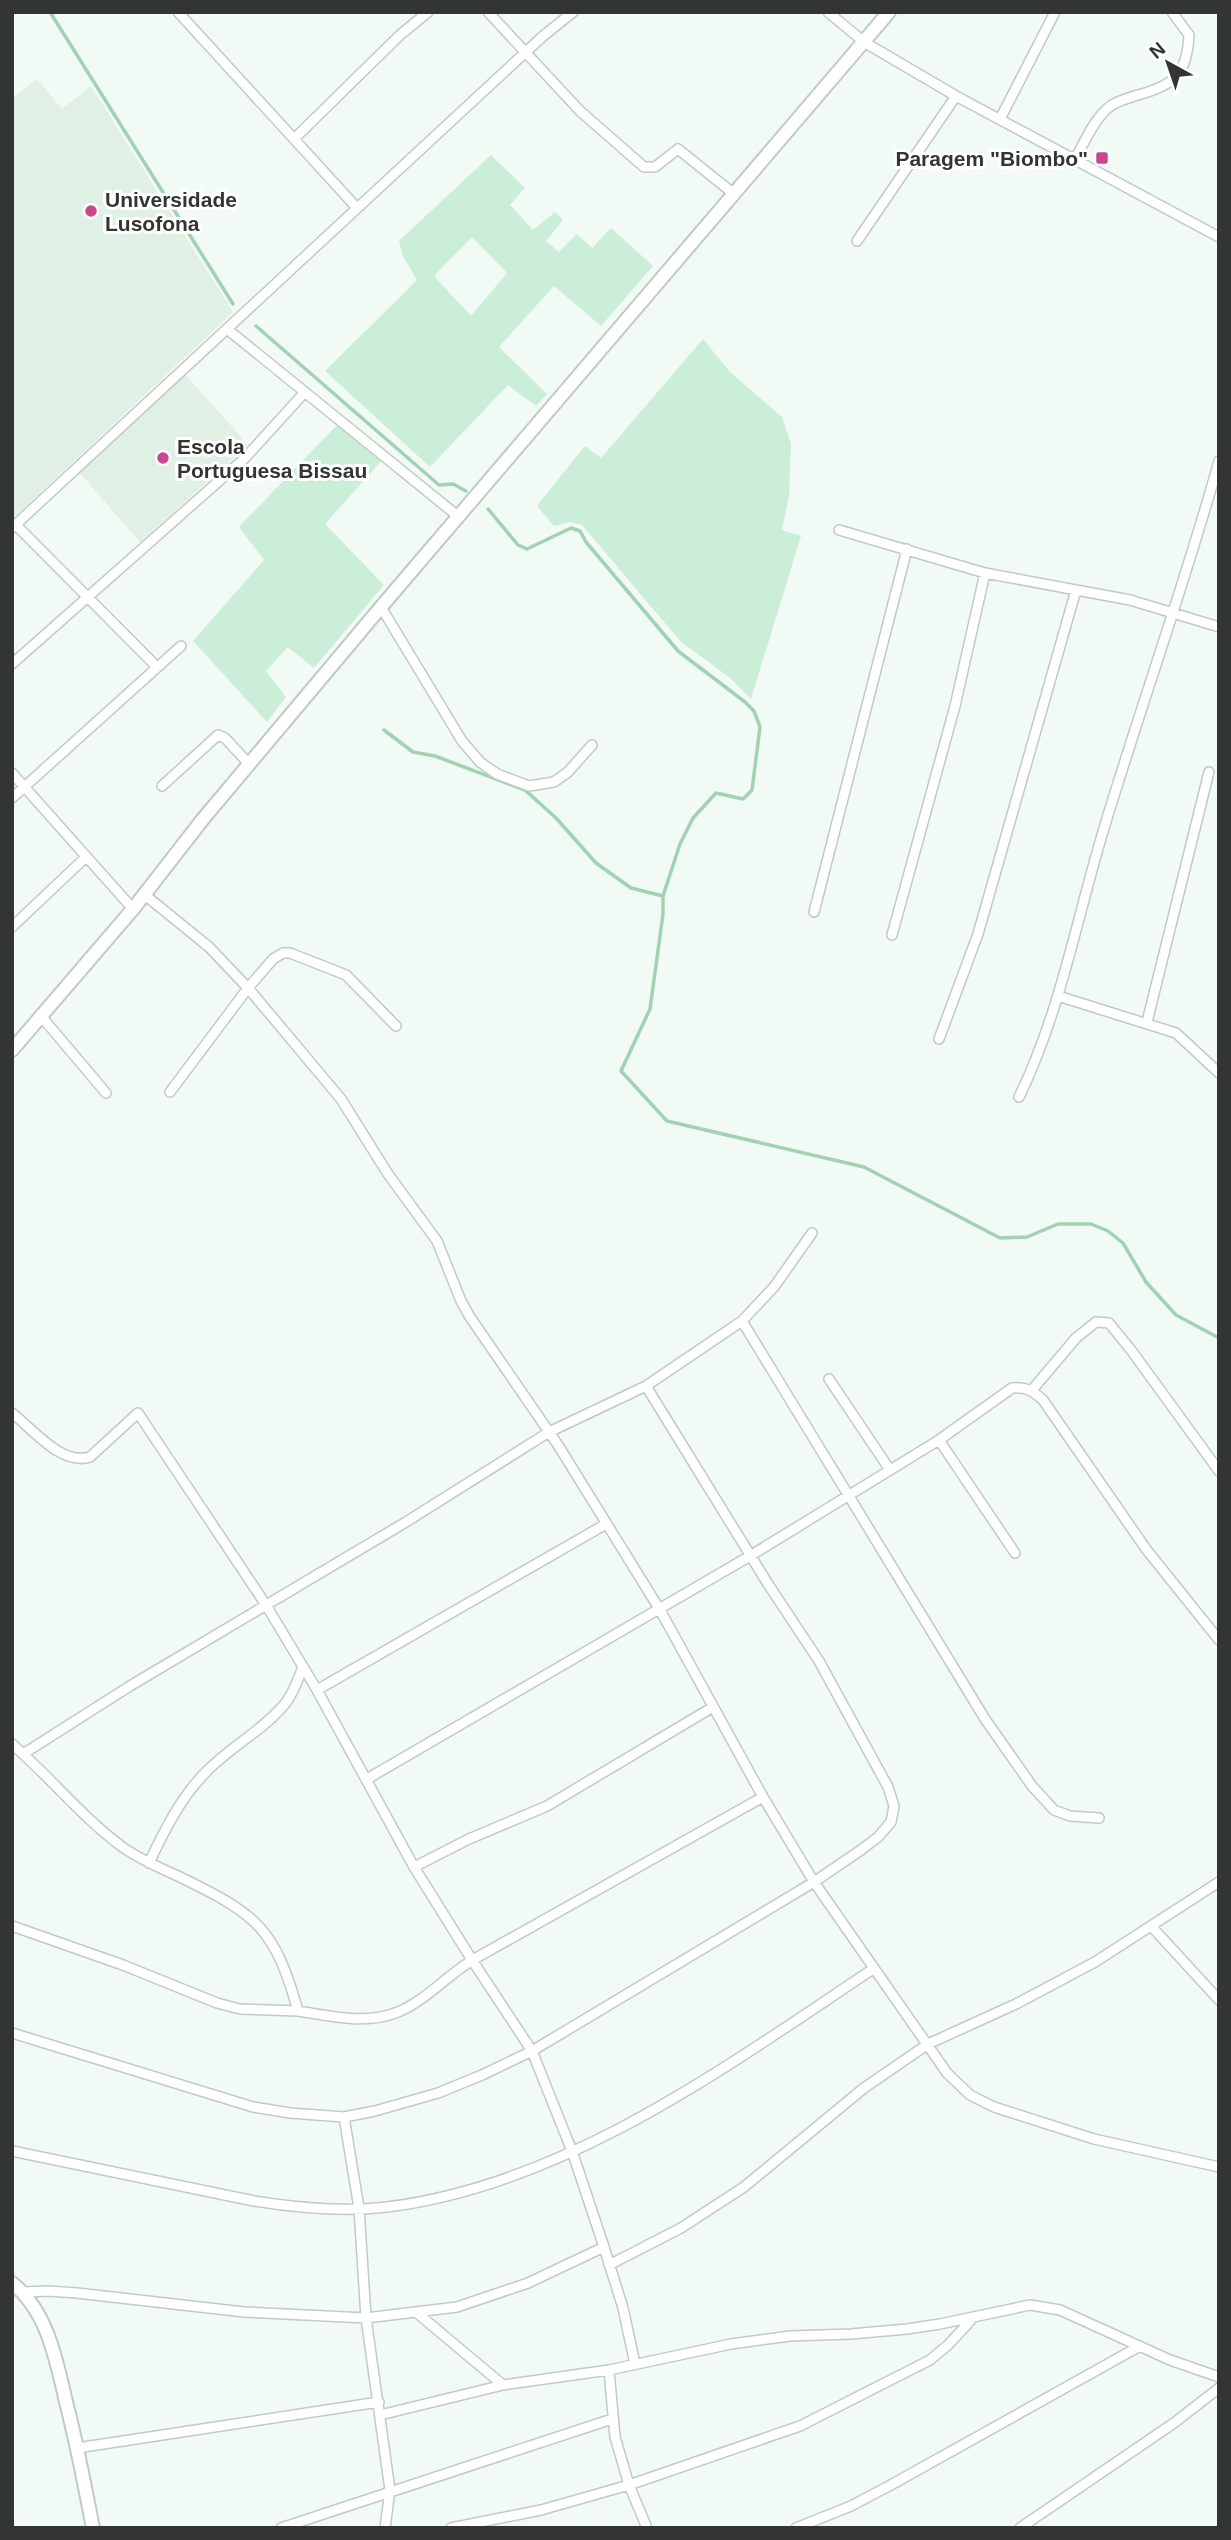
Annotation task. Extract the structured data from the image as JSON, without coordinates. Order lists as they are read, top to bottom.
{
  "places": {
    "transit": ["Paragem \"Biombo\""],
    "other": ["Universidade Lusofona", "Escola Portuguesa Bissau"]
  },
  "north": "top left"
}
